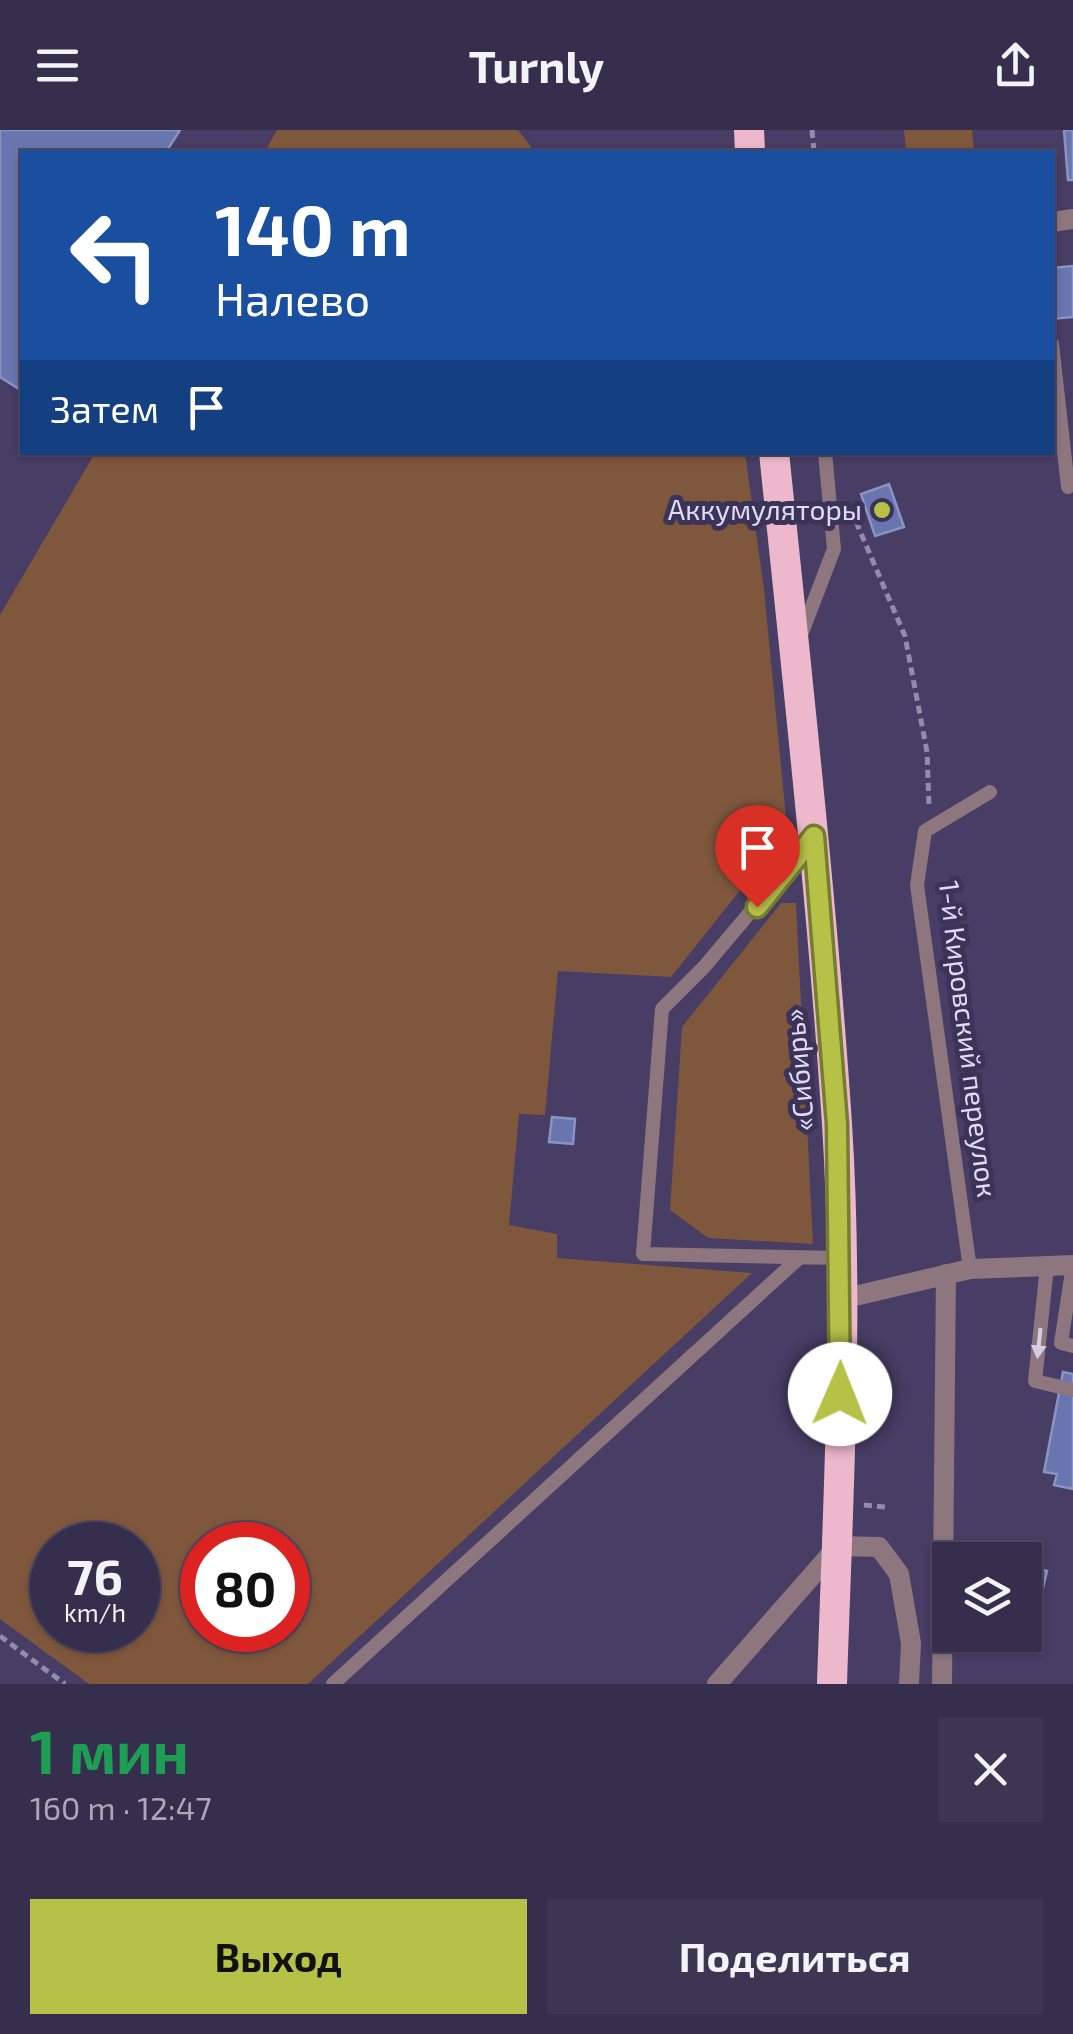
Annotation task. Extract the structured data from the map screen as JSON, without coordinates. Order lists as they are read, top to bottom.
{
  "streets": {
    "highway": ["«Сибирь»"],
    "lane": ["1-й Кировский переулок"]
  },
  "places": ["Аккумуляторы"],
  "page": {
    "header": "Turnly",
    "turn": ["140 m", "Налево"],
    "then": "Затем",
    "speed": "76 km/h",
    "limit": "80",
    "heading": ["1 мин", "160 m · 12:47"],
    "buttons": ["Выход", "Поделиться"]
  }
}
